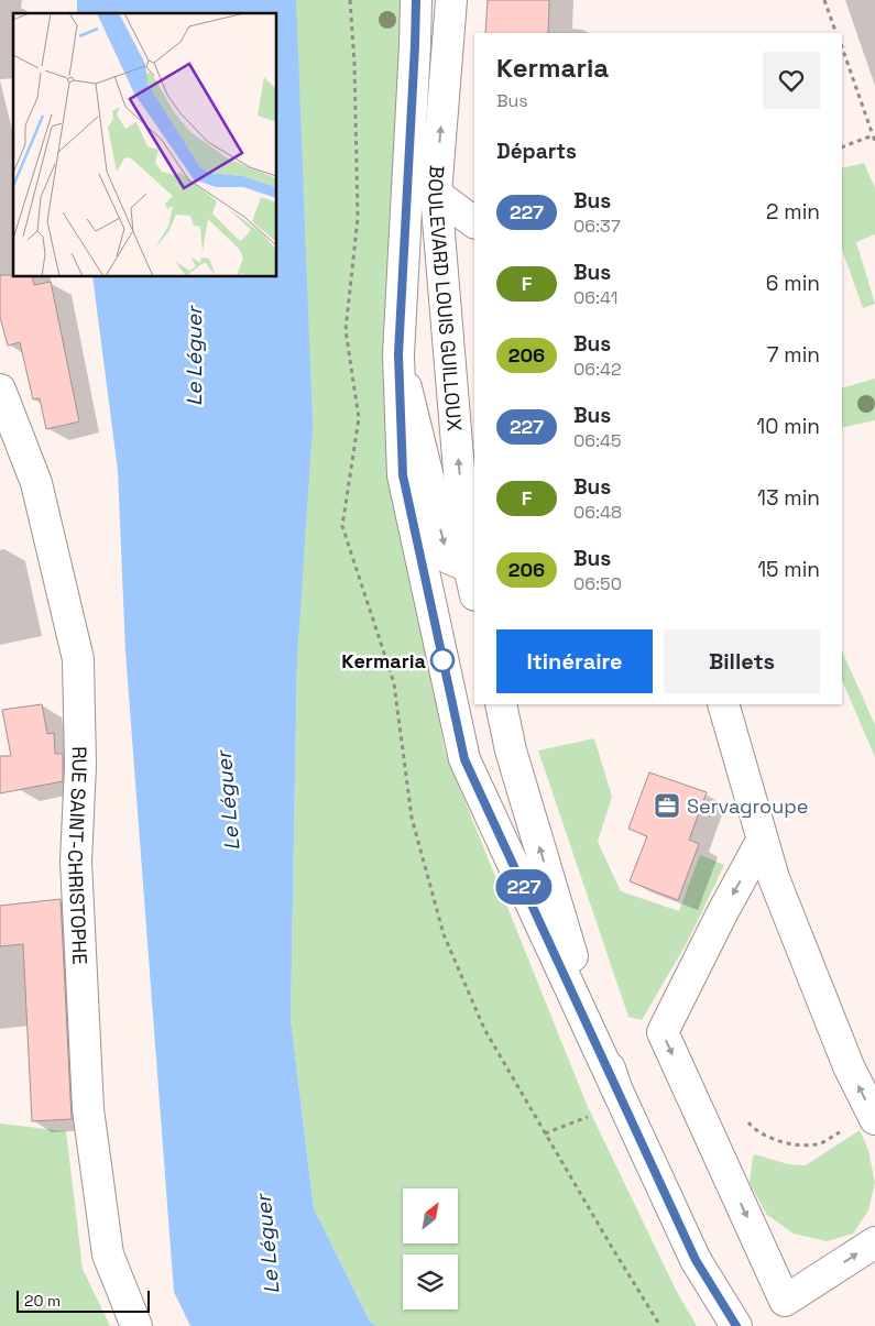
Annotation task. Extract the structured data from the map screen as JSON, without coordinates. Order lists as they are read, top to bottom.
{
  "streets": {
    "main road": ["BOULEVARD LOUIS GUILLOUX", "RUE SAINT-CHRISTOPHE"]
  },
  "water": ["Le Léguer"],
  "places": {
    "other": ["Kermaria"],
    "office": ["Servagroupe"]
  },
  "lines": ["bus line 227"],
  "scale_bar": "20 m",
  "north": "top right",
  "page": {
    "on_map": "227",
    "heading": [
      ["Kermaria", "Bus"],
      "Départs"
    ],
    "list": [
      {
        "mark": "227",
        "name": "Bus",
        "note": "06:37",
        "value": "2 min"
      },
      {
        "mark": "F",
        "name": "Bus",
        "note": "06:41",
        "value": "6 min"
      },
      {
        "mark": "206",
        "name": "Bus",
        "note": "06:42",
        "value": "7 min"
      },
      {
        "mark": "227",
        "name": "Bus",
        "note": "06:45",
        "value": "10 min"
      },
      {
        "mark": "F",
        "name": "Bus",
        "note": "06:48",
        "value": "13 min"
      },
      {
        "mark": "206",
        "name": "Bus",
        "note": "06:50",
        "value": "15 min"
      }
    ],
    "buttons": ["Itinéraire", "Billets"],
    "scale": "20 m"
  }
}
